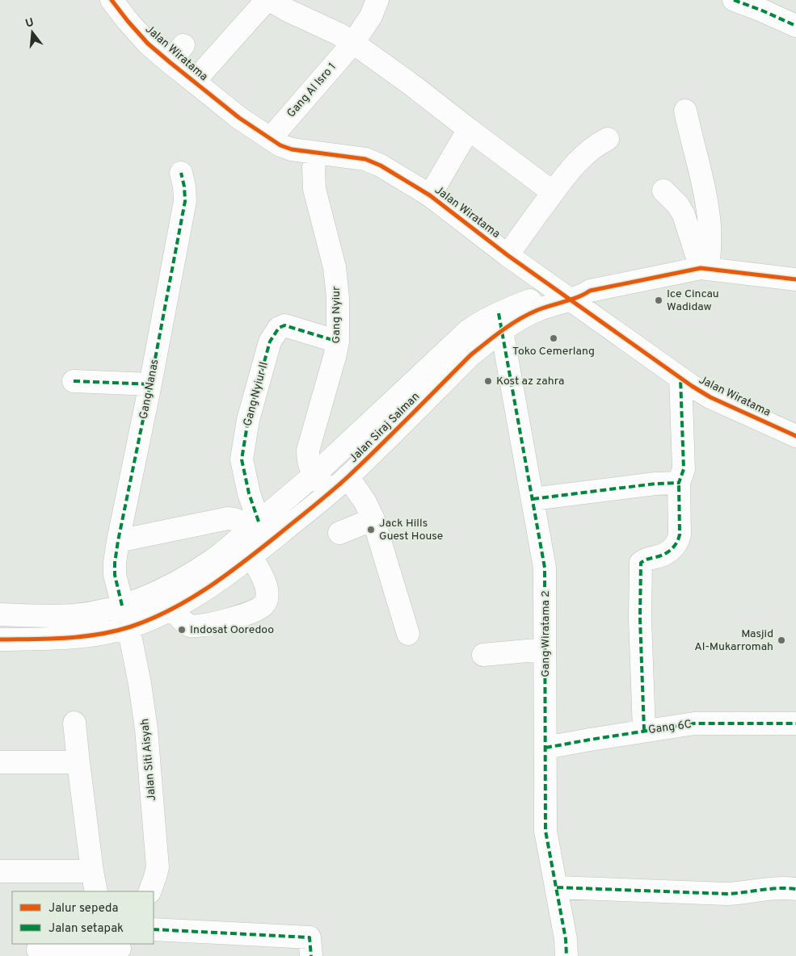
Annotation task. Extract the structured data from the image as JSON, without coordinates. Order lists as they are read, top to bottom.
{
  "streets": {
    "street": [
      "Jalan Wiratama",
      "Gang Al Isro 1",
      "Gang Nyiur",
      "Gang Nanas",
      "Gang Nyiur II",
      "Jalan Siraj Salman",
      "Gang Wiratama 2",
      "Gang 6C",
      "Jalan Siti Aisyah"
    ]
  },
  "crossings": [
    ["Jalan Wiratama", "Gang Al Isro 1"],
    ["Jalan Wiratama", "Gang Nyiur"],
    ["Jalan Wiratama", "Jalan Siraj Salman"],
    ["Gang Nyiur", "Gang Nyiur II"],
    ["Gang Nyiur", "Jalan Siraj Salman"],
    ["Gang Nanas", "Jalan Siraj Salman"],
    ["Gang Nanas", "Jalan Siti Aisyah"],
    ["Gang Nyiur II", "Jalan Siraj Salman"],
    ["Jalan Siraj Salman", "Gang Wiratama 2"],
    ["Jalan Siraj Salman", "Jalan Siti Aisyah"],
    ["Gang Wiratama 2", "Gang 6C"]
  ],
  "places": [
    "Ice Cincau Wadidaw",
    "Toko Cemerlang",
    "Kost az zahra",
    "Jack Hills Guest House",
    "Indosat Ooredoo",
    "Masjid Al-Mukarromah"
  ],
  "legend": ["Jalur sepeda", "Jalan setapak"],
  "north": "top"
}
